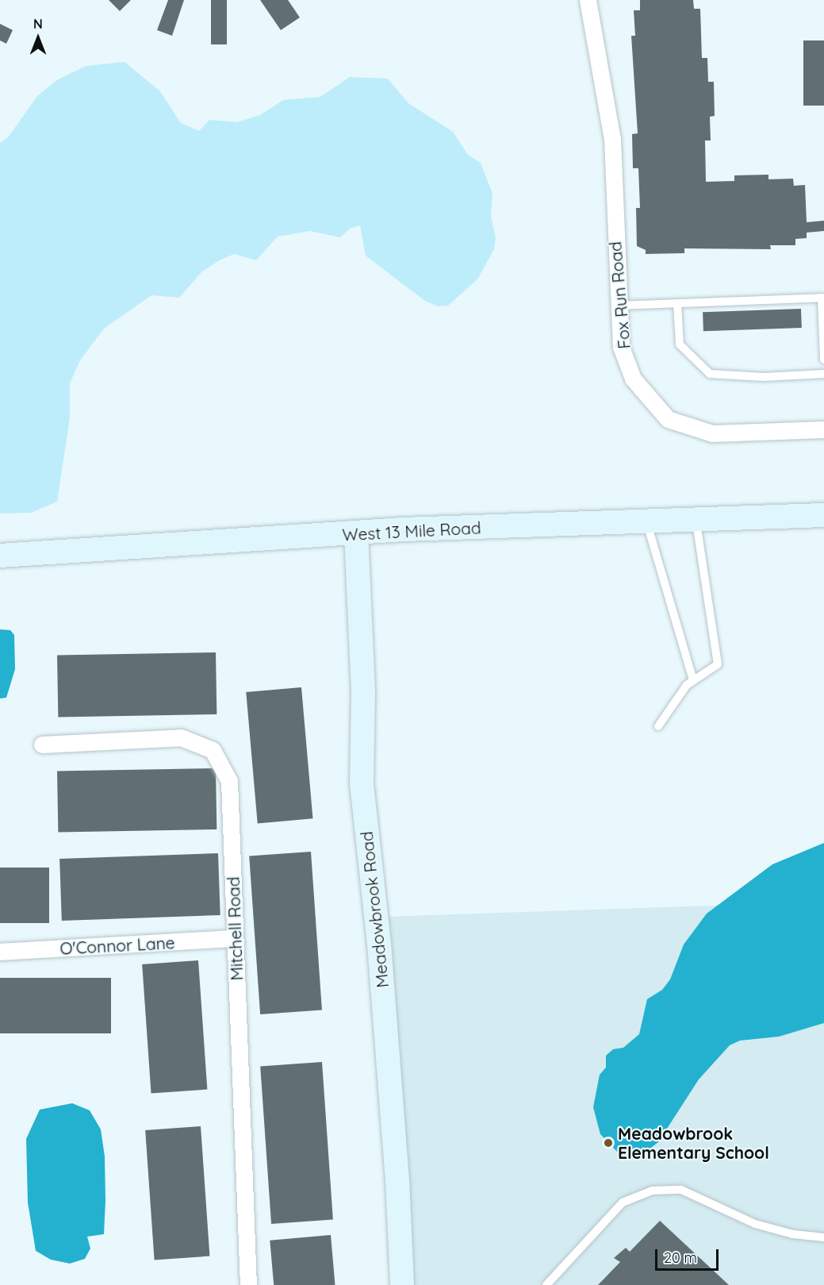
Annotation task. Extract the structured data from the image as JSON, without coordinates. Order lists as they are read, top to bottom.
{
  "streets": {
    "street": [
      "Fox Run Road",
      "West 13 Mile Road",
      "Meadowbrook Road",
      "Mitchell Road",
      "O'Connor Lane"
    ]
  },
  "crossings": [
    ["West 13 Mile Road", "Meadowbrook Road"],
    ["Mitchell Road", "O'Connor Lane"]
  ],
  "places": ["Meadowbrook Elementary School"],
  "scale_bar": "20 m",
  "north": "top"
}
